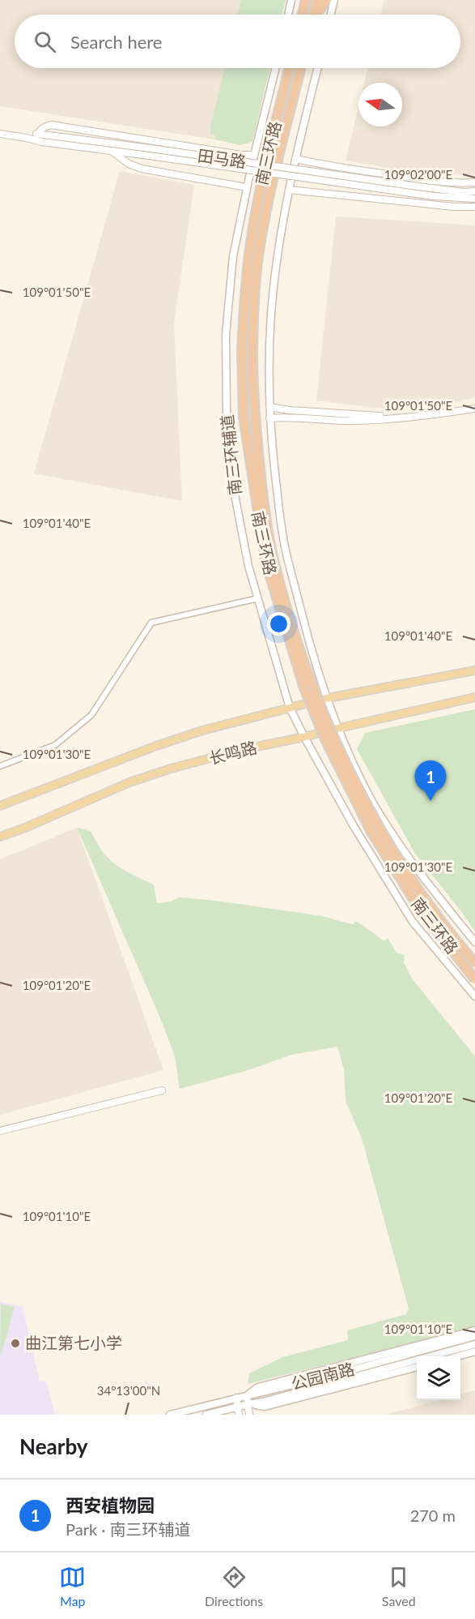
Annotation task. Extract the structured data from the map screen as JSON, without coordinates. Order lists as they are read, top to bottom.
{
  "streets": {
    "highway": ["南三环路"],
    "main road": ["南三环辅道", "长鸣路", "公园南路"],
    "street": ["田马路"]
  },
  "crossings": [
    ["南三环辅道", "长鸣路"]
  ],
  "places": ["曲江第七小学"],
  "north": "left",
  "page": {
    "search": "Search here",
    "pins": "1",
    "heading": "Nearby",
    "list": [
      {
        "mark": "1",
        "name": "西安植物园",
        "note": "Park · 南三环辅道",
        "value": "270 m"
      }
    ],
    "nav": ["Map", "Directions", "Saved"]
  },
  "coordinates": [
    "109°02'00\"E",
    "109°01'50\"E",
    "109°01'40\"E",
    "109°01'30\"E",
    "109°01'20\"E",
    "109°01'10\"E",
    "34°13'00\"N"
  ]
}
